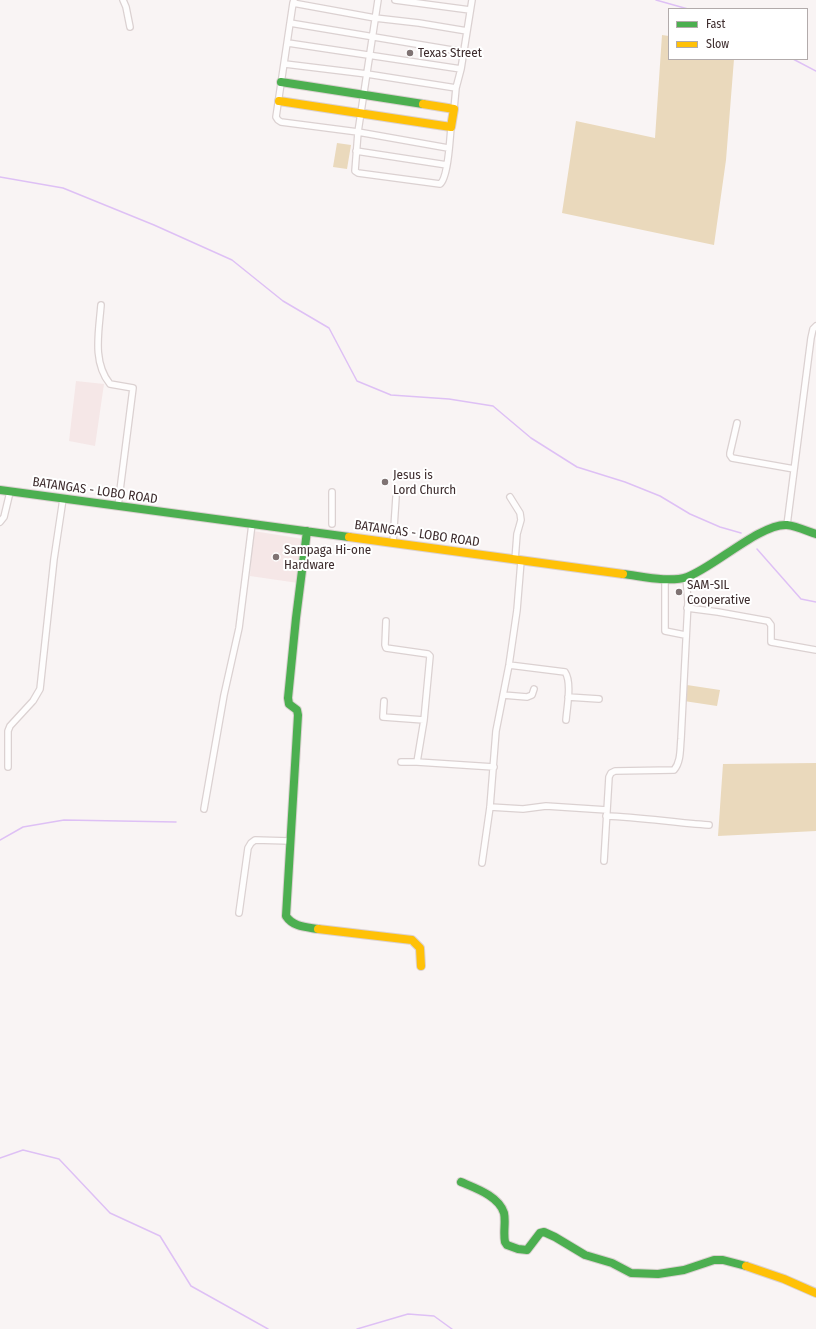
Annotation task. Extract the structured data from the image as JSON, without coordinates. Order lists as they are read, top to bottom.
{
  "streets": {
    "street": ["BATANGAS - LOBO ROAD"]
  },
  "places": [
    "Texas Street",
    "Jesus is Lord Church",
    "Sampaga Hi-one Hardware",
    "SAM-SIL Cooperative"
  ],
  "legend": ["Fast", "Slow"]
}
